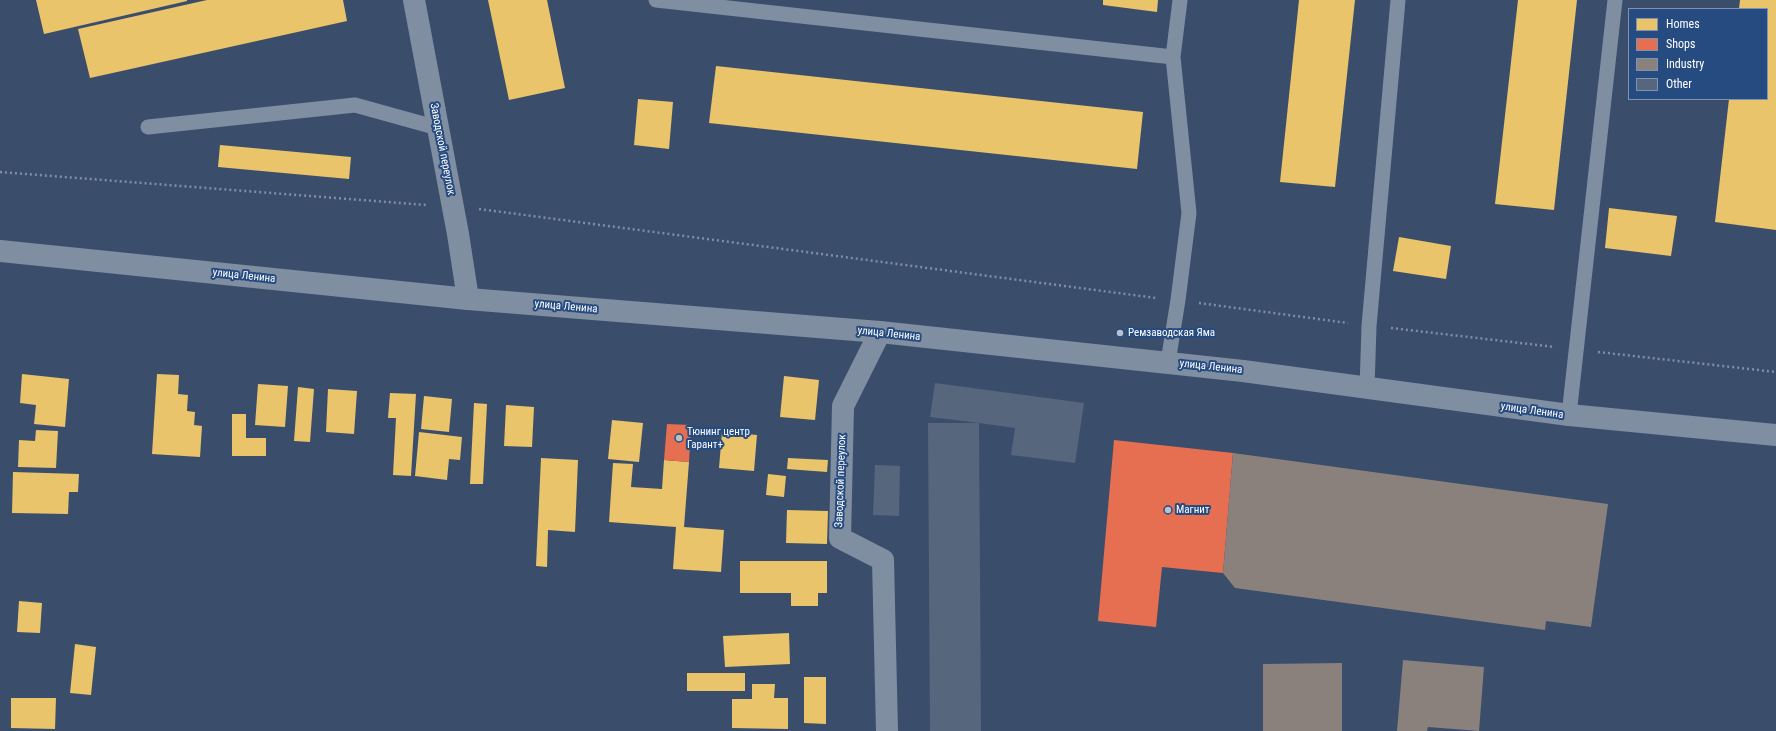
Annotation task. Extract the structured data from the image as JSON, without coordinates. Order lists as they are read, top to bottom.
{
  "streets": {
    "street": ["Заводской переулок", "улица Ленина"]
  },
  "crossings": [
    ["Заводской переулок", "улица Ленина"]
  ],
  "places": ["Ремзаводская Яма", "Тюнинг центр Гарант+", "Магнит"],
  "legend": [
    "Homes",
    "Shops",
    "Industry",
    "Other"
  ]
}
